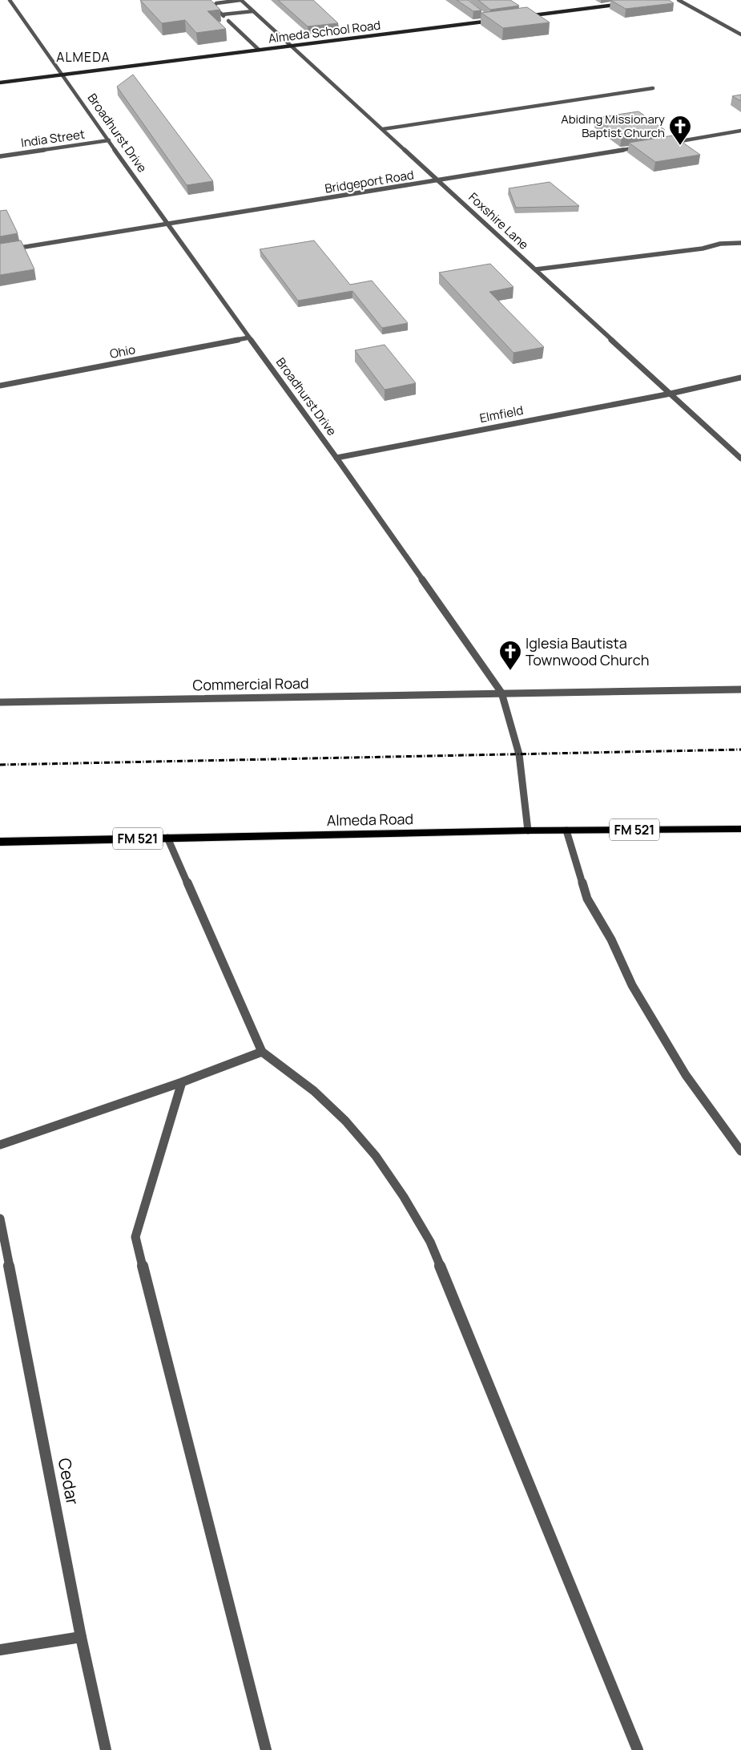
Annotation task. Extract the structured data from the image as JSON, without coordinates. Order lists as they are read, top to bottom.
{
  "streets": {
    "main road": ["Almeda Road", "FM 521"],
    "street": [
      "Almeda School Road",
      "Broadhurst Drive",
      "India Street",
      "Bridgeport Road",
      "Foxshire Lane",
      "Ohio",
      "Elmfield",
      "Commercial Road",
      "Cedar"
    ]
  },
  "crossings": [
    ["Almeda School Road", "Broadhurst Drive"],
    ["Almeda School Road", "Foxshire Lane"],
    ["Broadhurst Drive", "India Street"],
    ["Broadhurst Drive", "Bridgeport Road"],
    ["Broadhurst Drive", "Ohio"],
    ["Broadhurst Drive", "Elmfield"],
    ["Broadhurst Drive", "Commercial Road"],
    ["Broadhurst Drive", "Almeda Road"],
    ["Bridgeport Road", "Foxshire Lane"],
    ["Foxshire Lane", "Elmfield"]
  ],
  "districts": ["ALMEDA"],
  "places": {
    "church": ["Abiding Missionary Baptist Church", "Iglesia Bautista Townwood Church"]
  }
}
